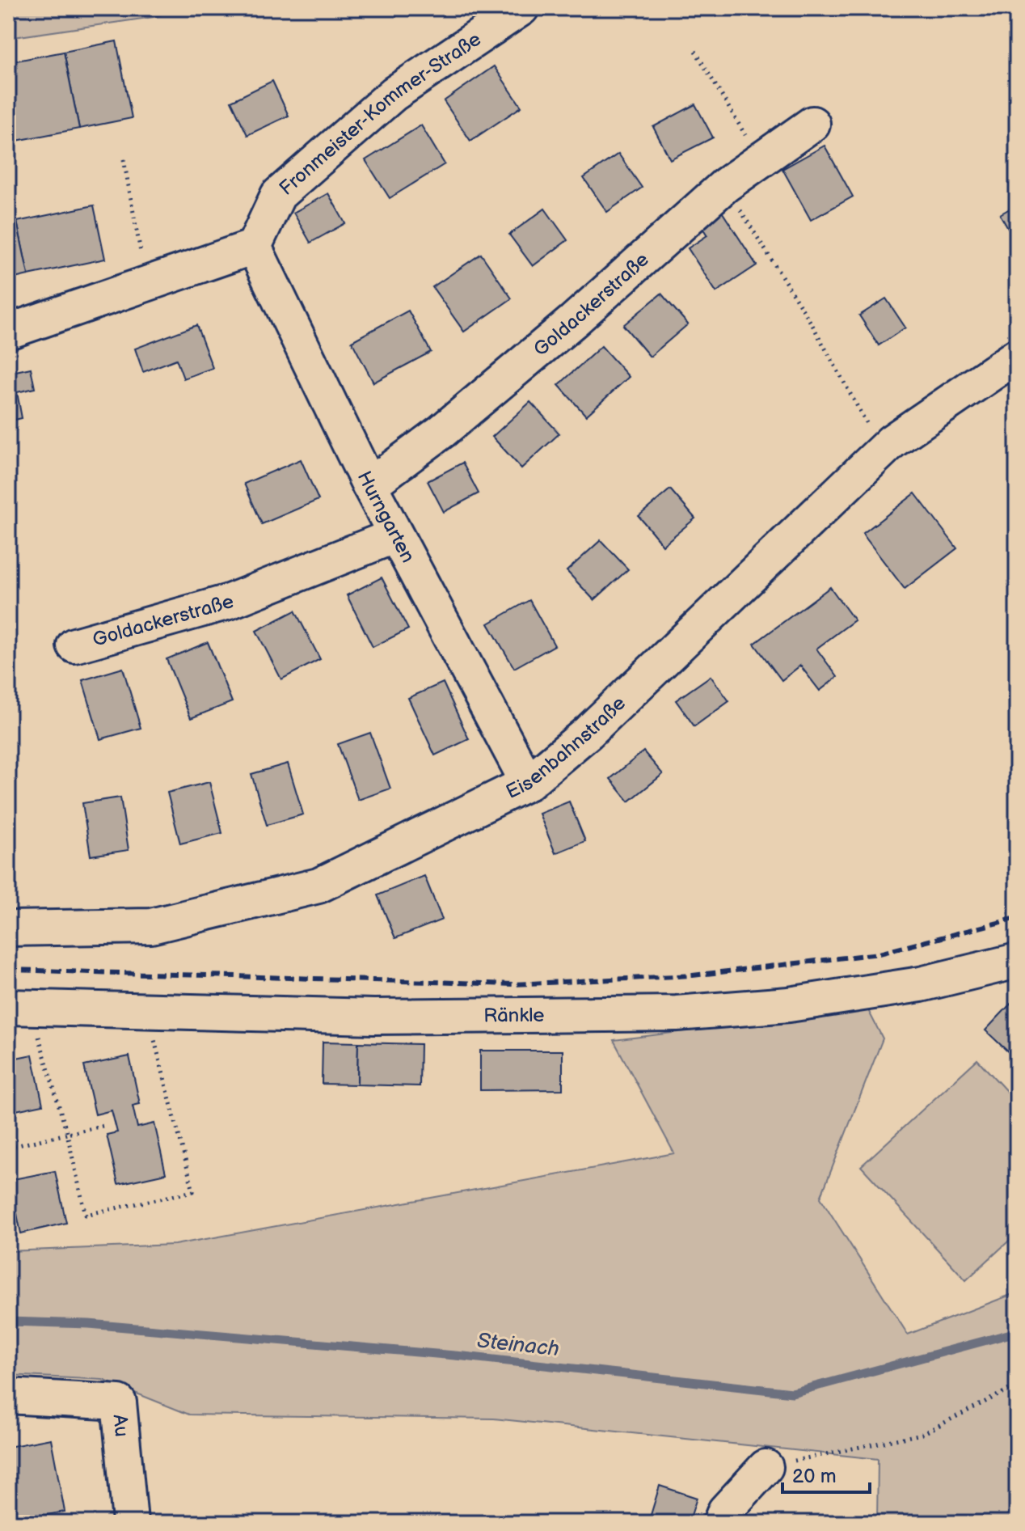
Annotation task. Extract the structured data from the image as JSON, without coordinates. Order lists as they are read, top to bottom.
{
  "streets": {
    "street": [
      "Fronmeister-Kommer-Straße",
      "Goldackerstraße",
      "Hurngarten",
      "Eisenbahnstraße",
      "Ränkle",
      "Au"
    ]
  },
  "crossings": [
    ["Fronmeister-Kommer-Straße", "Hurngarten"],
    ["Goldackerstraße", "Hurngarten"],
    ["Hurngarten", "Eisenbahnstraße"]
  ],
  "water": ["Steinach"],
  "scale_bar": "20 m"
}
